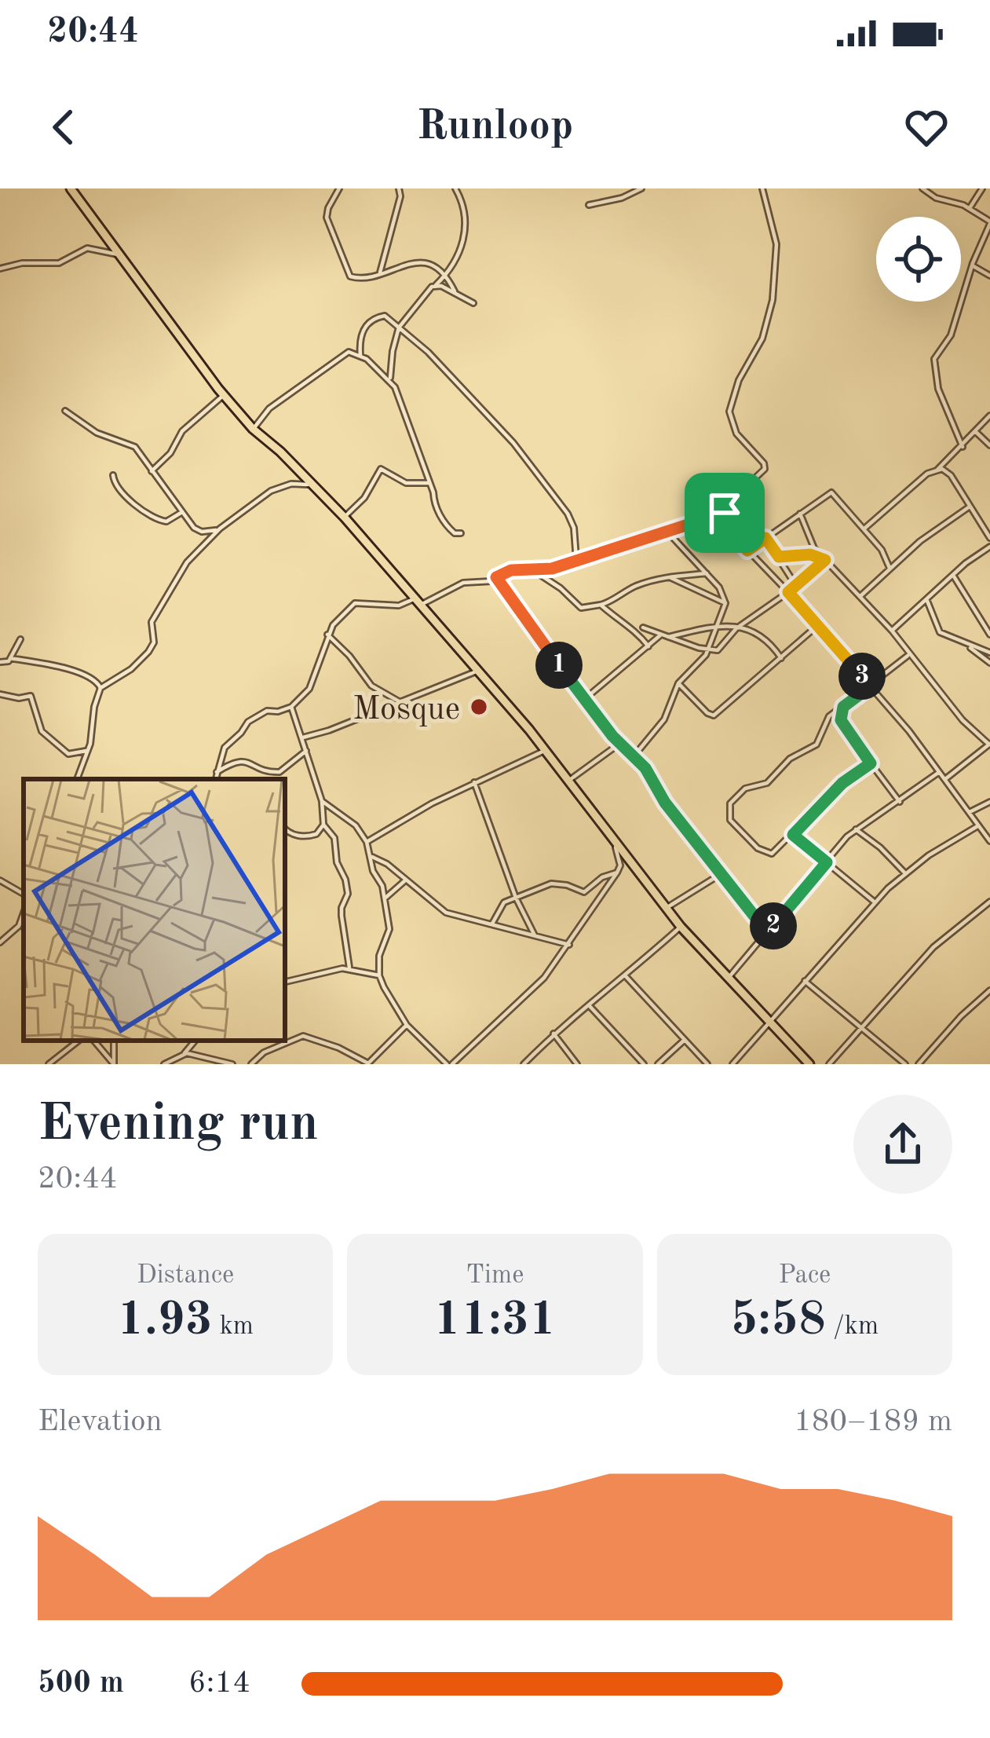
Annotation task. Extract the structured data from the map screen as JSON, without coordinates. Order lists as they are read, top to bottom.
{
  "places": ["Mosque"],
  "page": {
    "status": "20:44",
    "header": "Runloop",
    "pins": ["1", "3", "2"],
    "heading": ["Evening run", "20:44"],
    "stats": [
      ["Distance", "1.93 km"],
      ["Time", "11:31"],
      ["Pace", "5:58 /km"]
    ],
    "chart": ["Elevation", "180–189 m"],
    "list": [
      {
        "name": "500 m",
        "note": "6:14"
      }
    ]
  }
}
